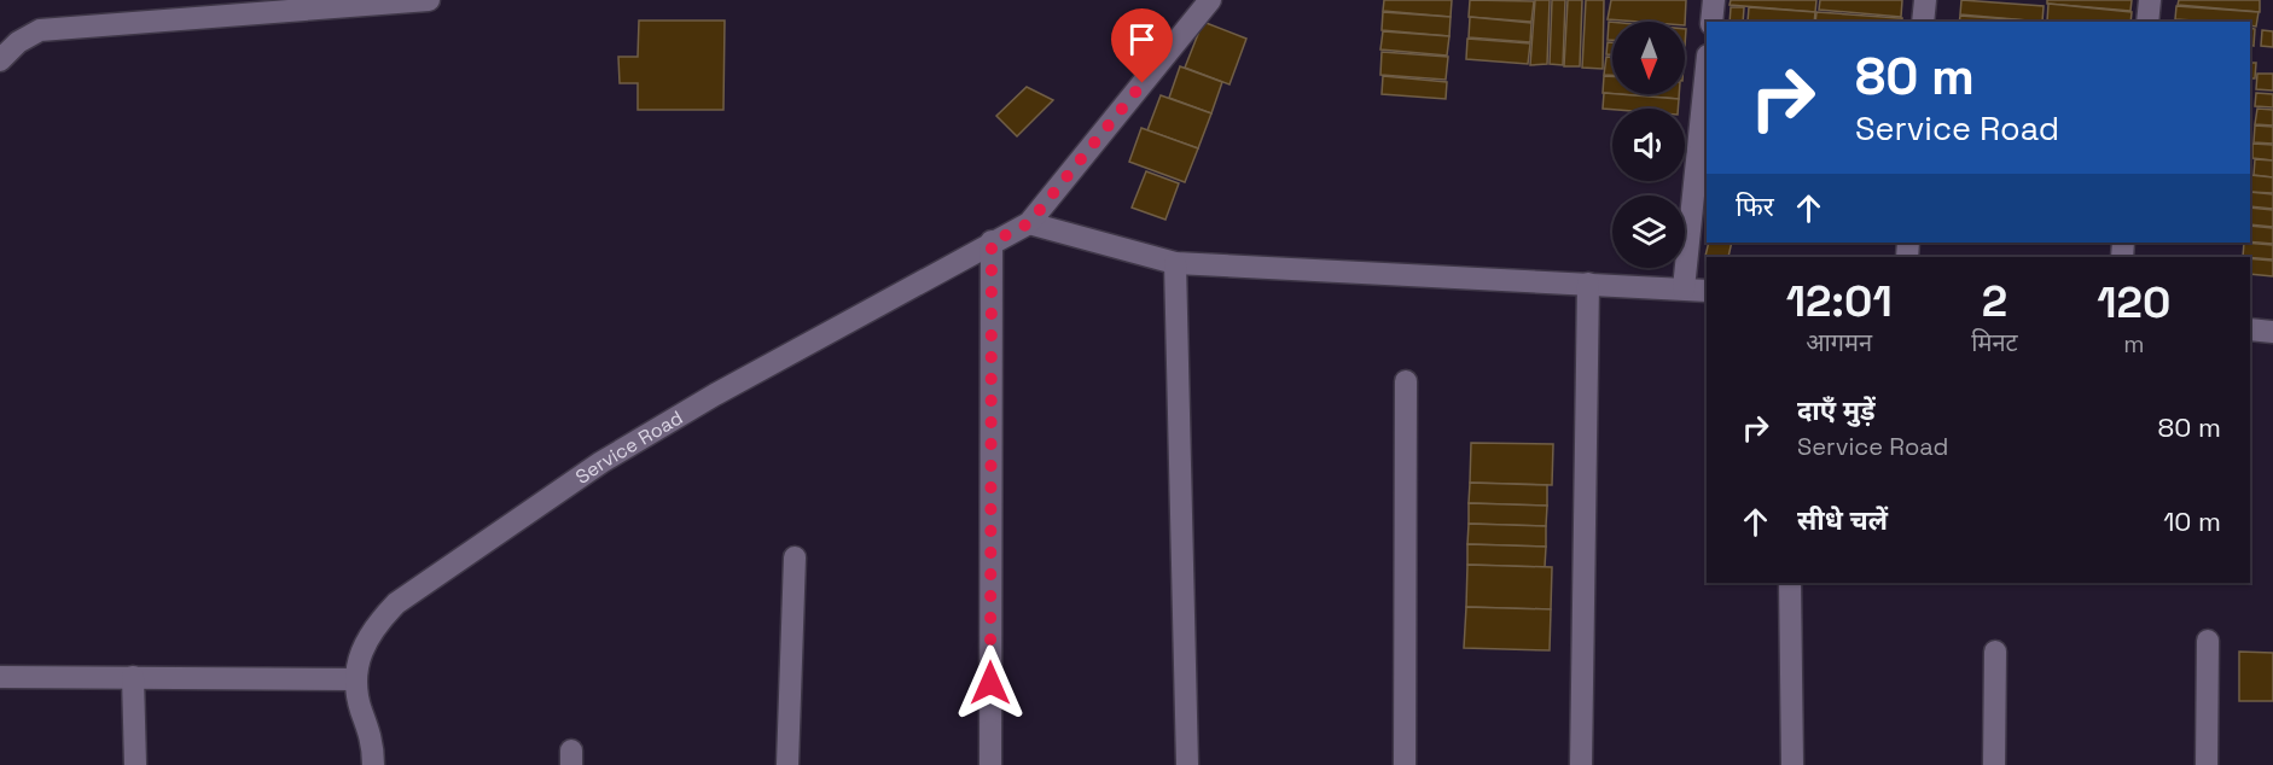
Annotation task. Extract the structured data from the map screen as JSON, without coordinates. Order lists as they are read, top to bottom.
{
  "streets": {
    "street": ["Service Road"]
  },
  "north": "bottom",
  "page": {
    "turn": ["80 m", "Service Road"],
    "then": "फिर",
    "eta": [
      "12:01",
      "आगमन",
      "2",
      "मिनट",
      "120",
      "m"
    ],
    "list": [
      {
        "name": "दाएँ मुड़ें",
        "note": "Service Road",
        "value": "80 m"
      },
      {
        "name": "सीधे चलें",
        "value": "10 m"
      }
    ]
  }
}
